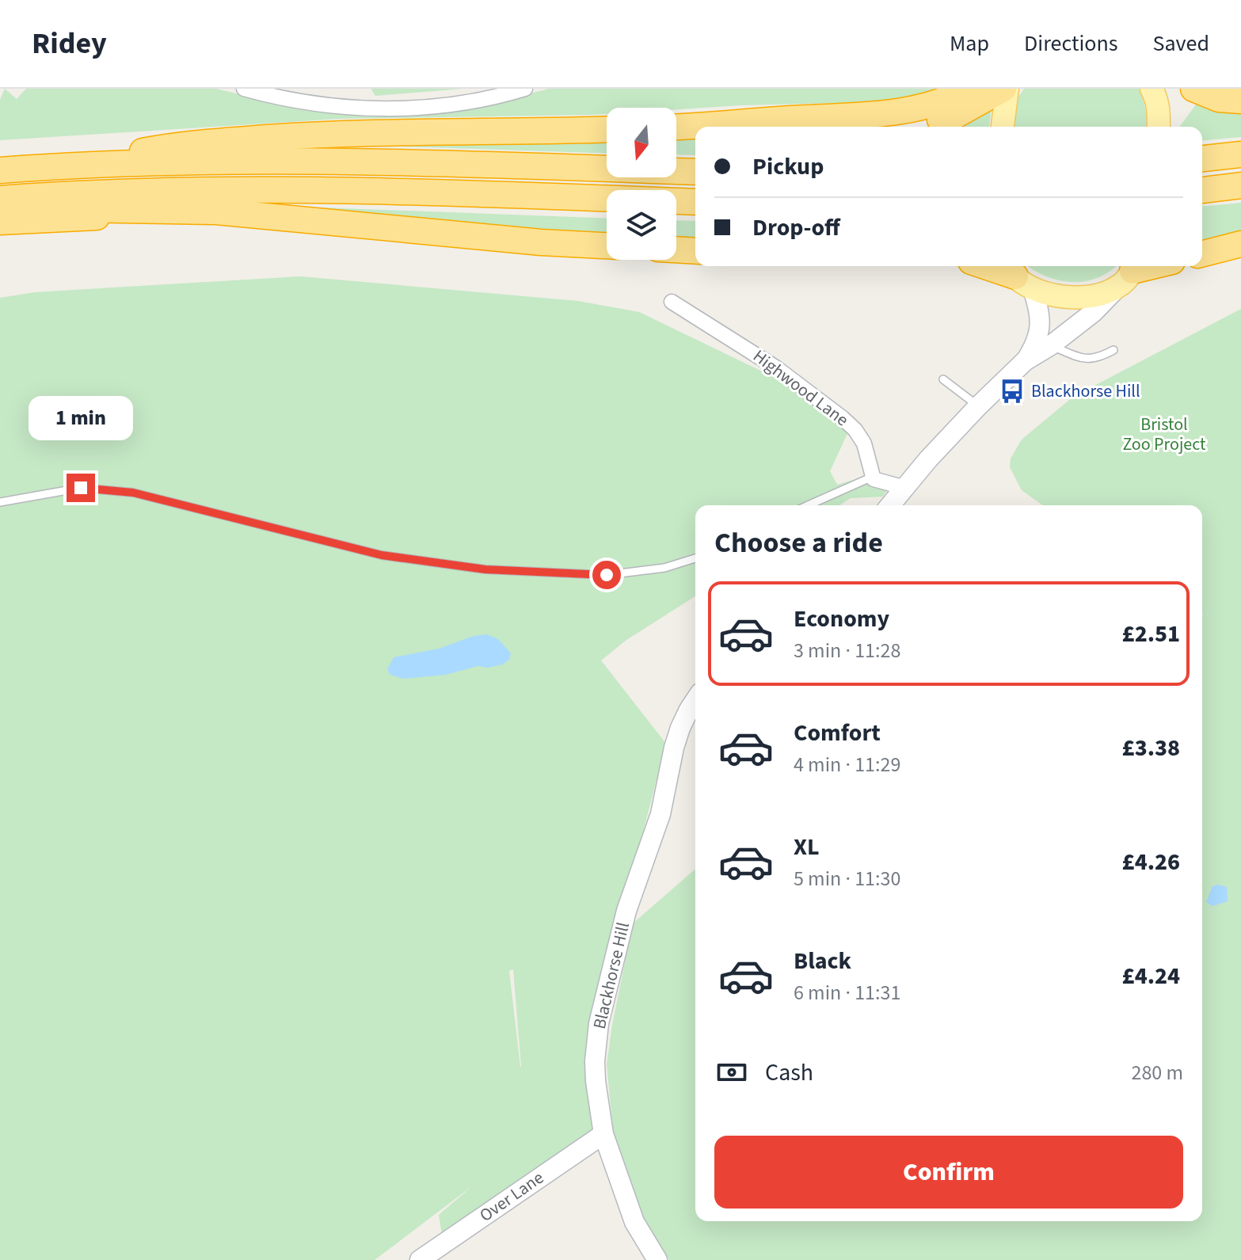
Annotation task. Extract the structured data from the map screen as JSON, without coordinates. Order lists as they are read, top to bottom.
{
  "streets": {
    "main road": ["Blackhorse Hill", "Over Lane"],
    "street": ["Highwood Lane"]
  },
  "crossings": [
    ["Blackhorse Hill", "Over Lane"]
  ],
  "parks": ["Bristol Zoo Project"],
  "places": {
    "bus stop": ["Blackhorse Hill"]
  },
  "north": "bottom",
  "page": {
    "header": "Ridey",
    "nav": ["Map", "Directions", "Saved"],
    "banner": ["Pickup", "Drop-off"],
    "bubble": "1 min",
    "heading": "Choose a ride",
    "list": [
      {
        "name": "Economy",
        "note": "3 min · 11:28",
        "value": "£2.51"
      },
      {
        "name": "Comfort",
        "note": "4 min · 11:29",
        "value": "£3.38"
      },
      {
        "name": "XL",
        "note": "5 min · 11:30",
        "value": "£4.26"
      },
      {
        "name": "Black",
        "note": "6 min · 11:31",
        "value": "£4.24"
      }
    ],
    "pay": ["Cash", "280 m"],
    "buttons": "Confirm"
  }
}
